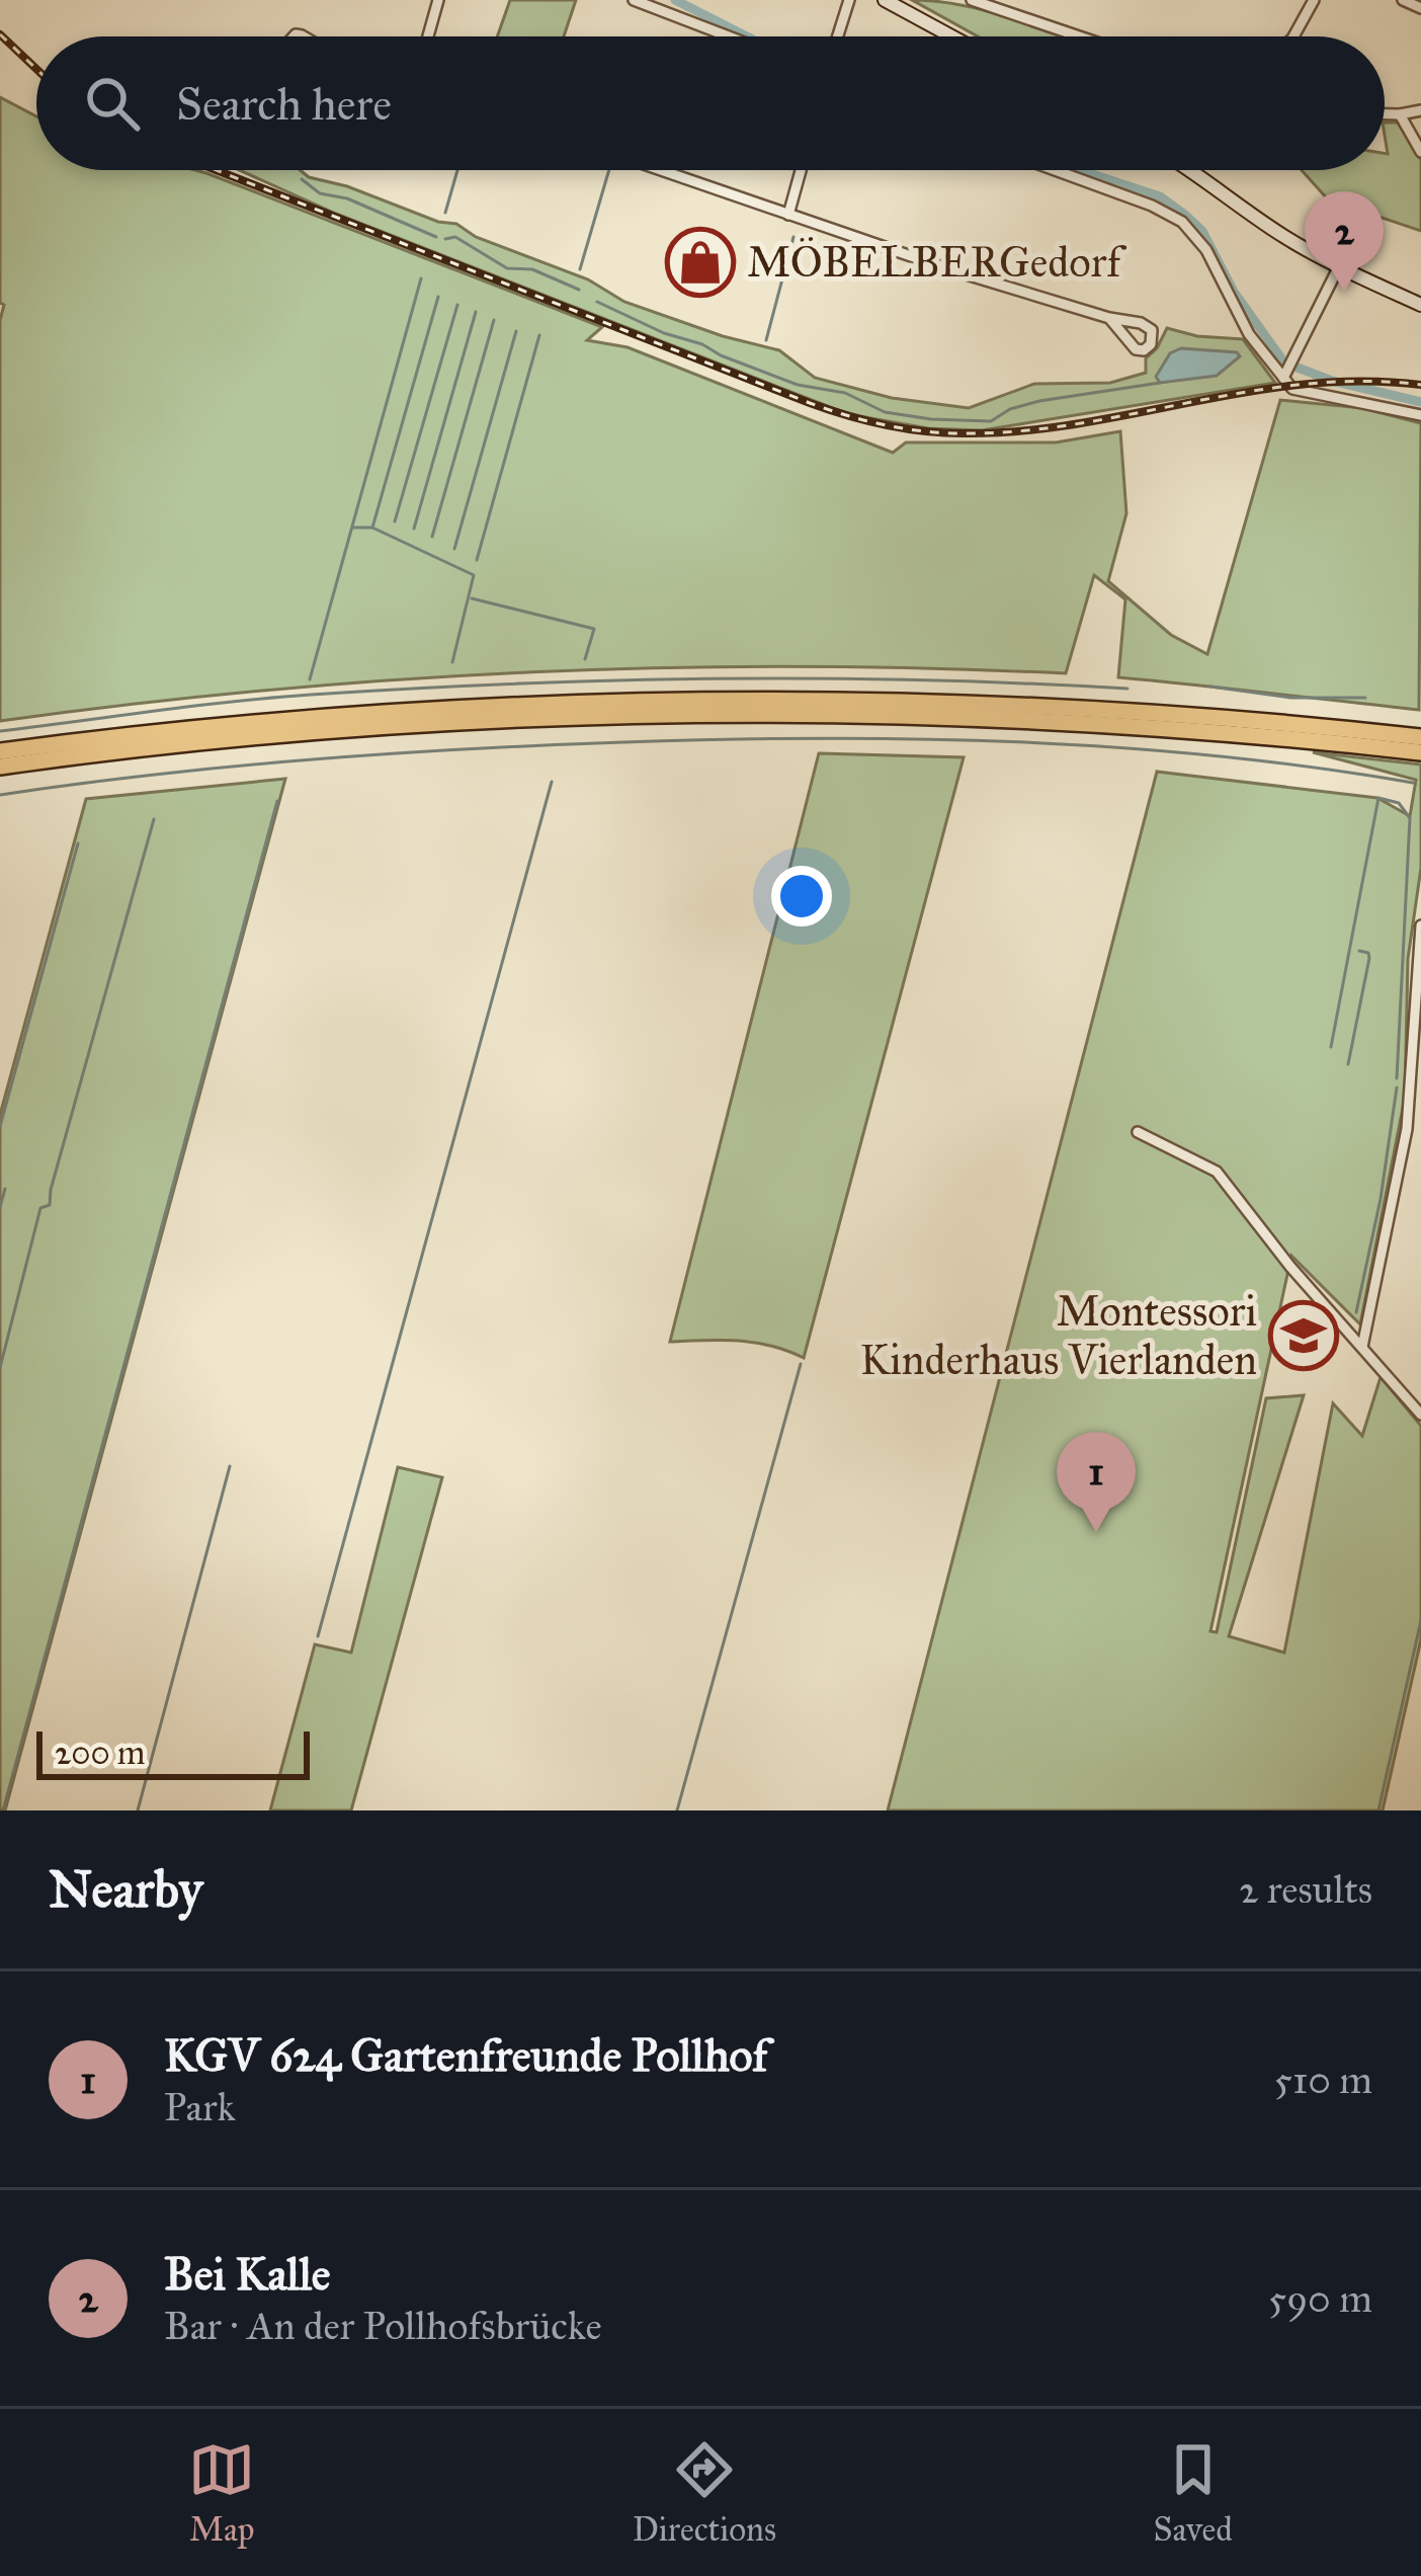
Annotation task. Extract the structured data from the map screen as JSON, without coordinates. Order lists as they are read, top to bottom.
{
  "places": {
    "shop": ["MÖBELBERGedorf"],
    "school or university": ["Montessori Kinderhaus Vierlanden"]
  },
  "scale_bar": "200 m",
  "page": {
    "search": "Search here",
    "pins": ["2", "1"],
    "scale": "200 m",
    "heading": ["Nearby", "2 results"],
    "list": [
      {
        "mark": "1",
        "name": "KGV 624 Gartenfreunde Pollhof",
        "note": "Park",
        "value": "510 m"
      },
      {
        "mark": "2",
        "name": "Bei Kalle",
        "note": "Bar · An der Pollhofsbrücke",
        "value": "590 m"
      }
    ],
    "nav": ["Map", "Directions", "Saved"]
  }
}
